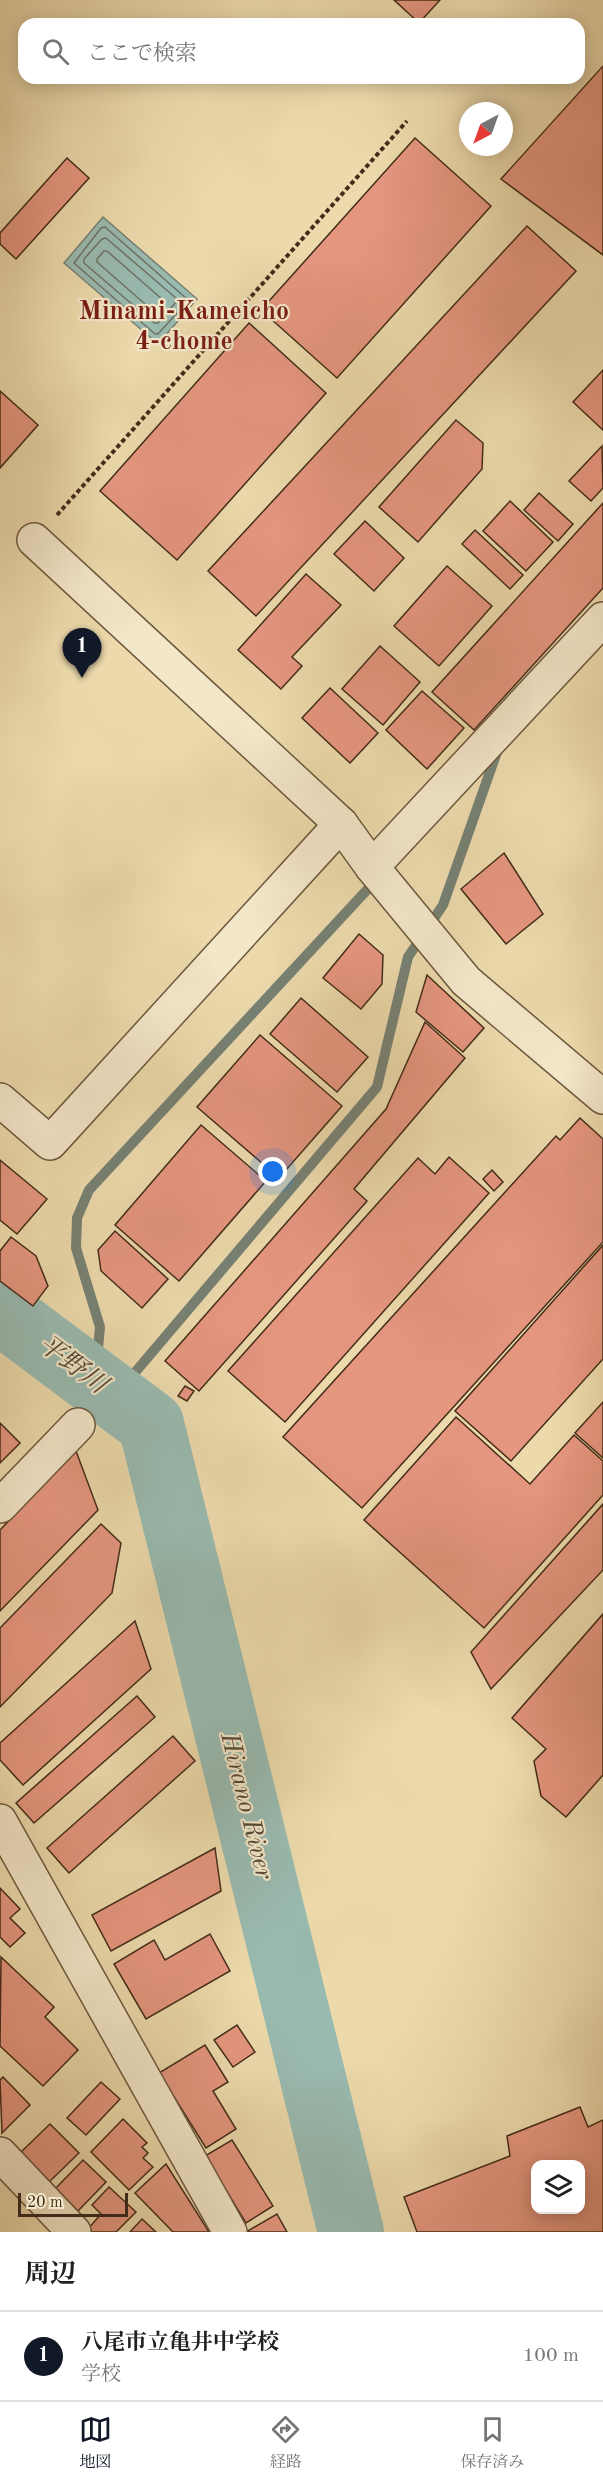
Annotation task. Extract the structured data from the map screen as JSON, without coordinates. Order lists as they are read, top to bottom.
{
  "districts": ["Minami-Kameicho 4-chome"],
  "water": ["平野川", "Hirano River"],
  "scale_bar": "20 m",
  "north": "bottom left",
  "page": {
    "search": "ここで検索",
    "pins": "1",
    "scale": "20 m",
    "heading": "周辺",
    "list": [
      {
        "mark": "1",
        "name": "八尾市立亀井中学校",
        "note": "学校",
        "value": "100 m"
      }
    ],
    "nav": ["地図", "経路", "保存済み"]
  }
}
